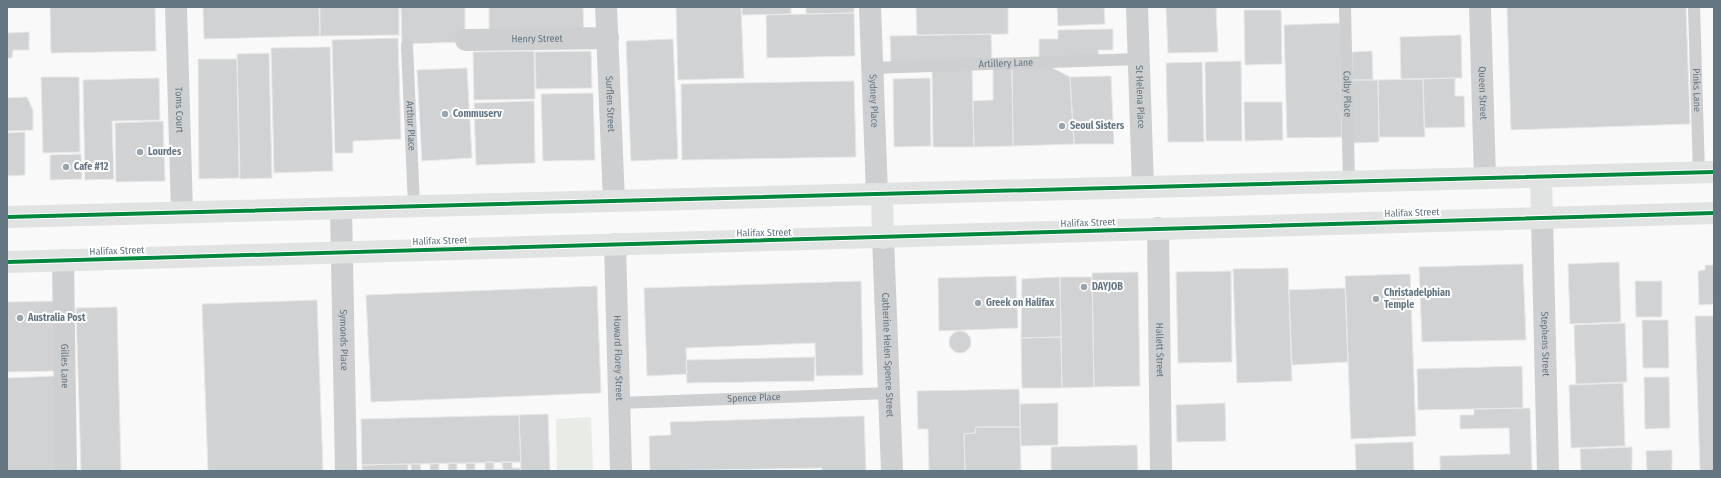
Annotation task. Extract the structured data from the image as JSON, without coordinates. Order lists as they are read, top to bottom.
{
  "streets": {
    "street": [
      "Henry Street",
      "Queen Street",
      "St Helena Place",
      "Sydney Place",
      "Surflen Street",
      "Toms Court",
      "Halifax Street",
      "Symonds Place",
      "Stephens Street",
      "Hallett Street",
      "Catherine Helen Spence Street",
      "Howard Florey Street",
      "Gilles Lane"
    ],
    "lane": [
      "Artillery Lane",
      "Pinks Lane",
      "Colby Place",
      "Arthur Place",
      "Spence Place"
    ]
  },
  "crossings": [
    ["Henry Street", "Surflen Street"],
    ["Artillery Lane", "St Helena Place"],
    ["Artillery Lane", "Sydney Place"],
    ["Halifax Street", "Symonds Place"],
    ["Halifax Street", "Stephens Street"],
    ["Halifax Street", "Hallett Street"],
    ["Halifax Street", "Catherine Helen Spence Street"],
    ["Halifax Street", "Howard Florey Street"],
    ["Halifax Street", "Gilles Lane"],
    ["Catherine Helen Spence Street", "Spence Place"],
    ["Howard Florey Street", "Spence Place"]
  ],
  "places": [
    "Commuserv",
    "Seoul Sisters",
    "Lourdes",
    "Cafe #12",
    "DAYJOB",
    "Christadelphian Temple",
    "Greek on Halifax",
    "Australia Post"
  ]
}
